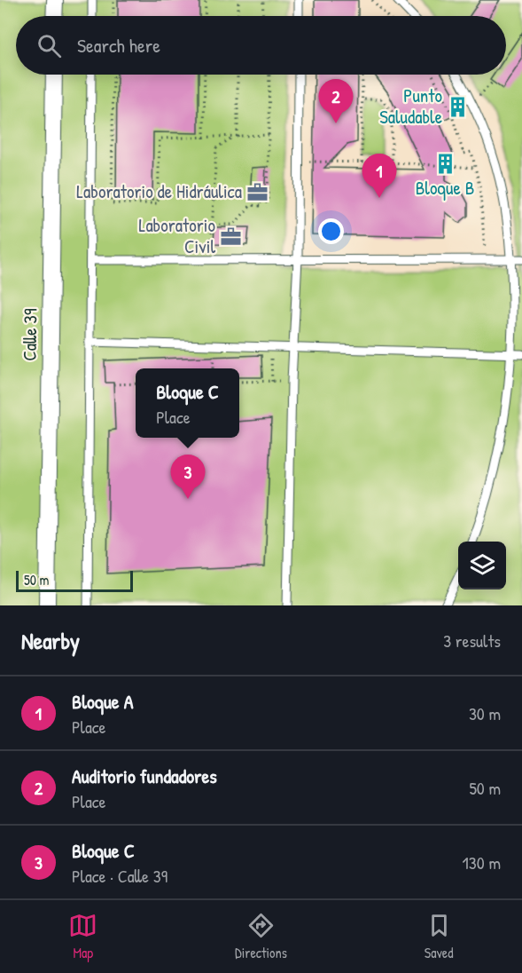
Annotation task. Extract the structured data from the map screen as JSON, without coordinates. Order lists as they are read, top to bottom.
{
  "streets": {
    "street": ["Calle 39"]
  },
  "places": {
    "building": ["Punto Saludable", "Bloque B"],
    "office": ["Laboratorio de Hidráulica", "Laboratorio Civil"]
  },
  "scale_bar": "50 m",
  "page": {
    "search": "Search here",
    "pins": ["2", "1", "3"],
    "popup": ["Bloque C", "Place"],
    "scale": "50 m",
    "heading": ["Nearby", "3 results"],
    "list": [
      {
        "mark": "1",
        "name": "Bloque A",
        "note": "Place",
        "value": "30 m"
      },
      {
        "mark": "2",
        "name": "Auditorio fundadores",
        "note": "Place",
        "value": "50 m"
      },
      {
        "mark": "3",
        "name": "Bloque C",
        "note": "Place · Calle 39",
        "value": "130 m"
      }
    ],
    "nav": ["Map", "Directions", "Saved"]
  }
}
